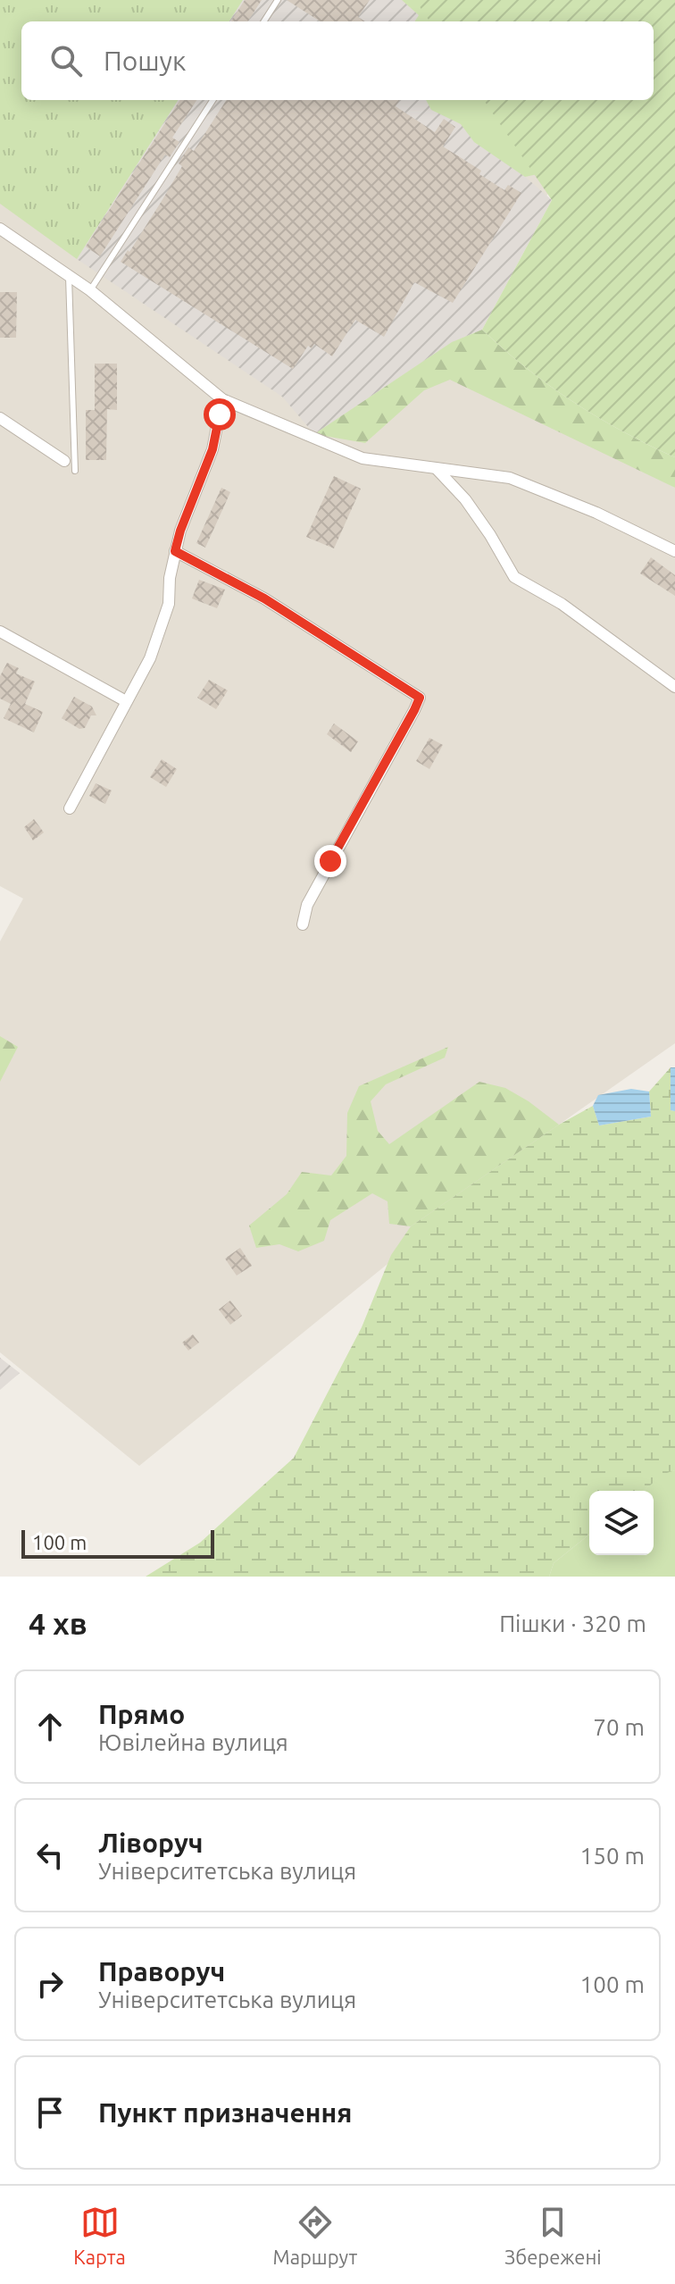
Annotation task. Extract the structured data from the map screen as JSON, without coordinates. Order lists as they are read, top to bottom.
{
  "scale_bar": "100 m",
  "page": {
    "search": "Пошук",
    "scale": "100 m",
    "heading": ["4 хв", "Пішки · 320 m"],
    "list": [
      ["Прямо", "Ювілейна вулиця", "70 m"],
      ["Ліворуч", "Університетська вулиця", "150 m"],
      ["Праворуч", "Університетська вулиця", "100 m"],
      "Пункт призначення"
    ],
    "nav": ["Карта", "Маршрут", "Збережені"]
  }
}
